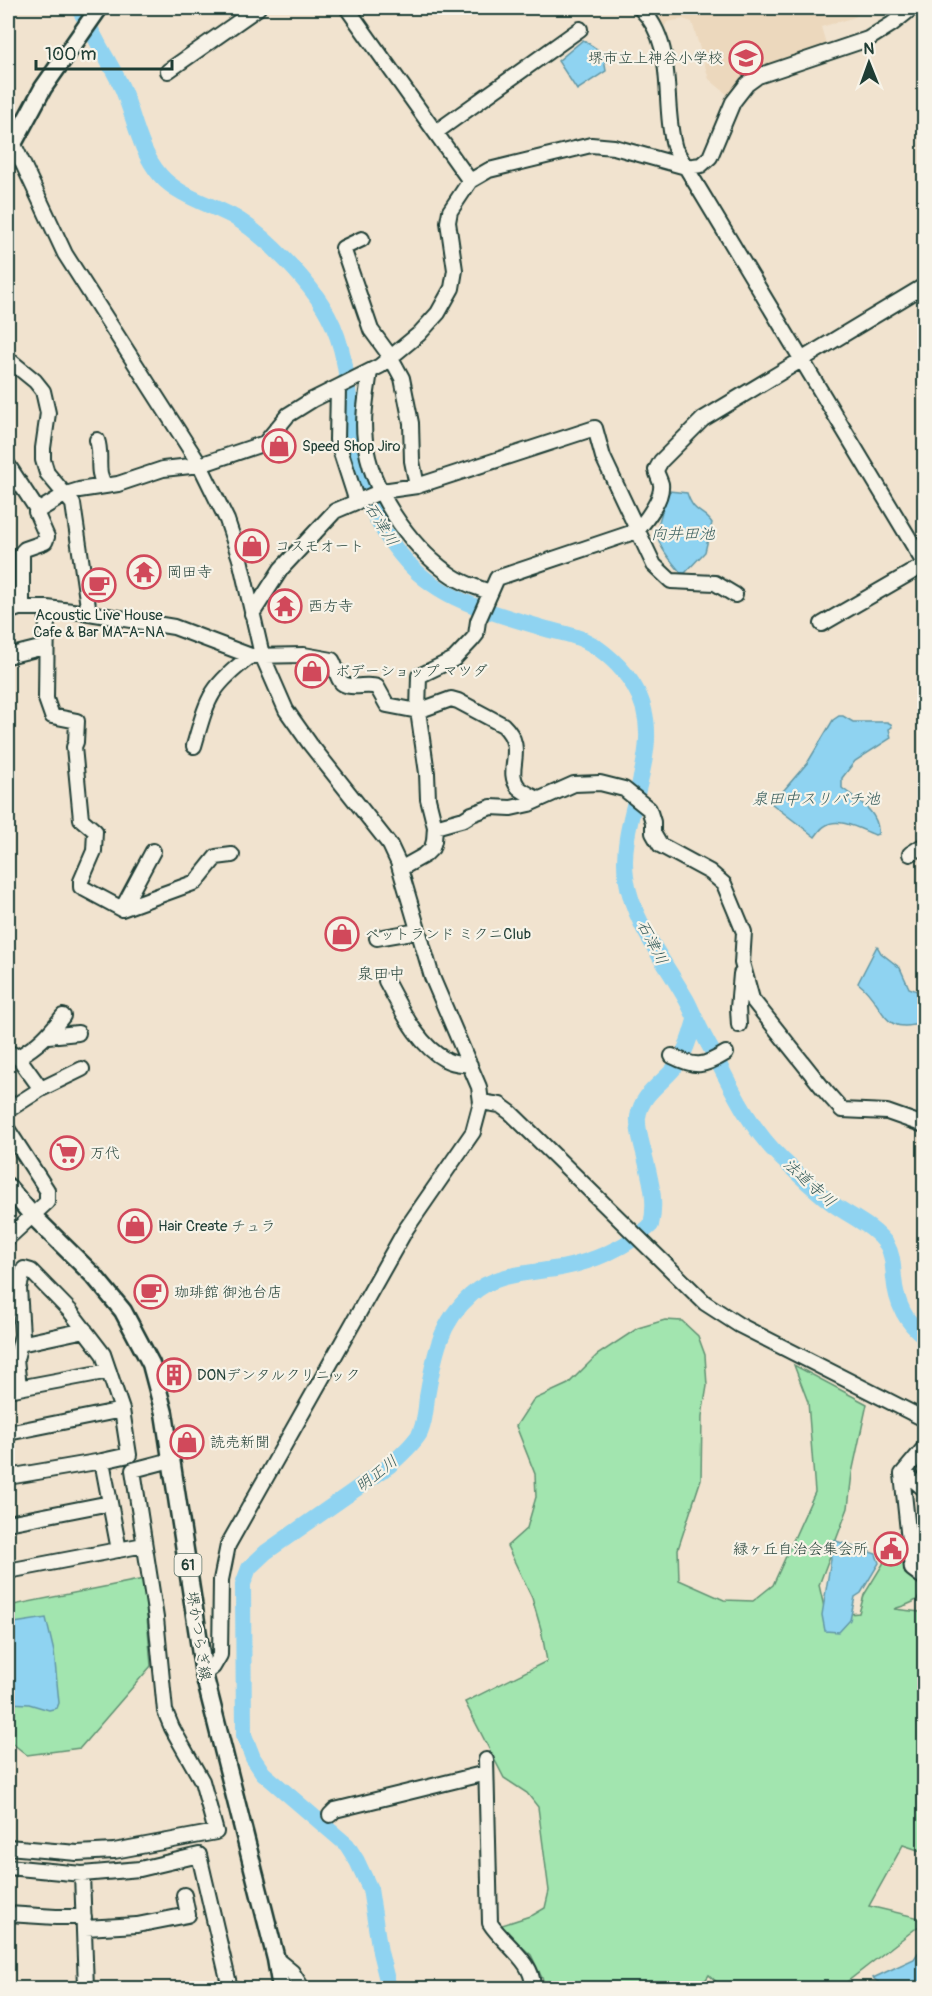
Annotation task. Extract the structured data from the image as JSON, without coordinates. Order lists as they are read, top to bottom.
{
  "streets": {
    "main road": ["61", "堺かつらぎ線"]
  },
  "districts": ["泉田中"],
  "water": [
    "石津川",
    "向井田池",
    "泉田中スリバチ池",
    "法道寺川",
    "明正川"
  ],
  "places": {
    "school or university": ["堺市立上神谷小学校"],
    "shop": [
      "Speed Shop Jiro",
      "コスモオート",
      "ボデーショップ マツダ",
      "ペットランド ミクニClub",
      "Hair Create チュラ",
      "読売新聞"
    ],
    "temple": ["岡田寺", "西方寺"],
    "cafe": ["Acoustic Live House Cafe & Bar MA-A-NA", "珈琲館 御池台店"],
    "supermarket": ["万代"],
    "building": ["DONデンタルクリニック"],
    "public building": ["緑ヶ丘自治会集会所"]
  },
  "scale_bar": "100 m",
  "north": "top"
}
